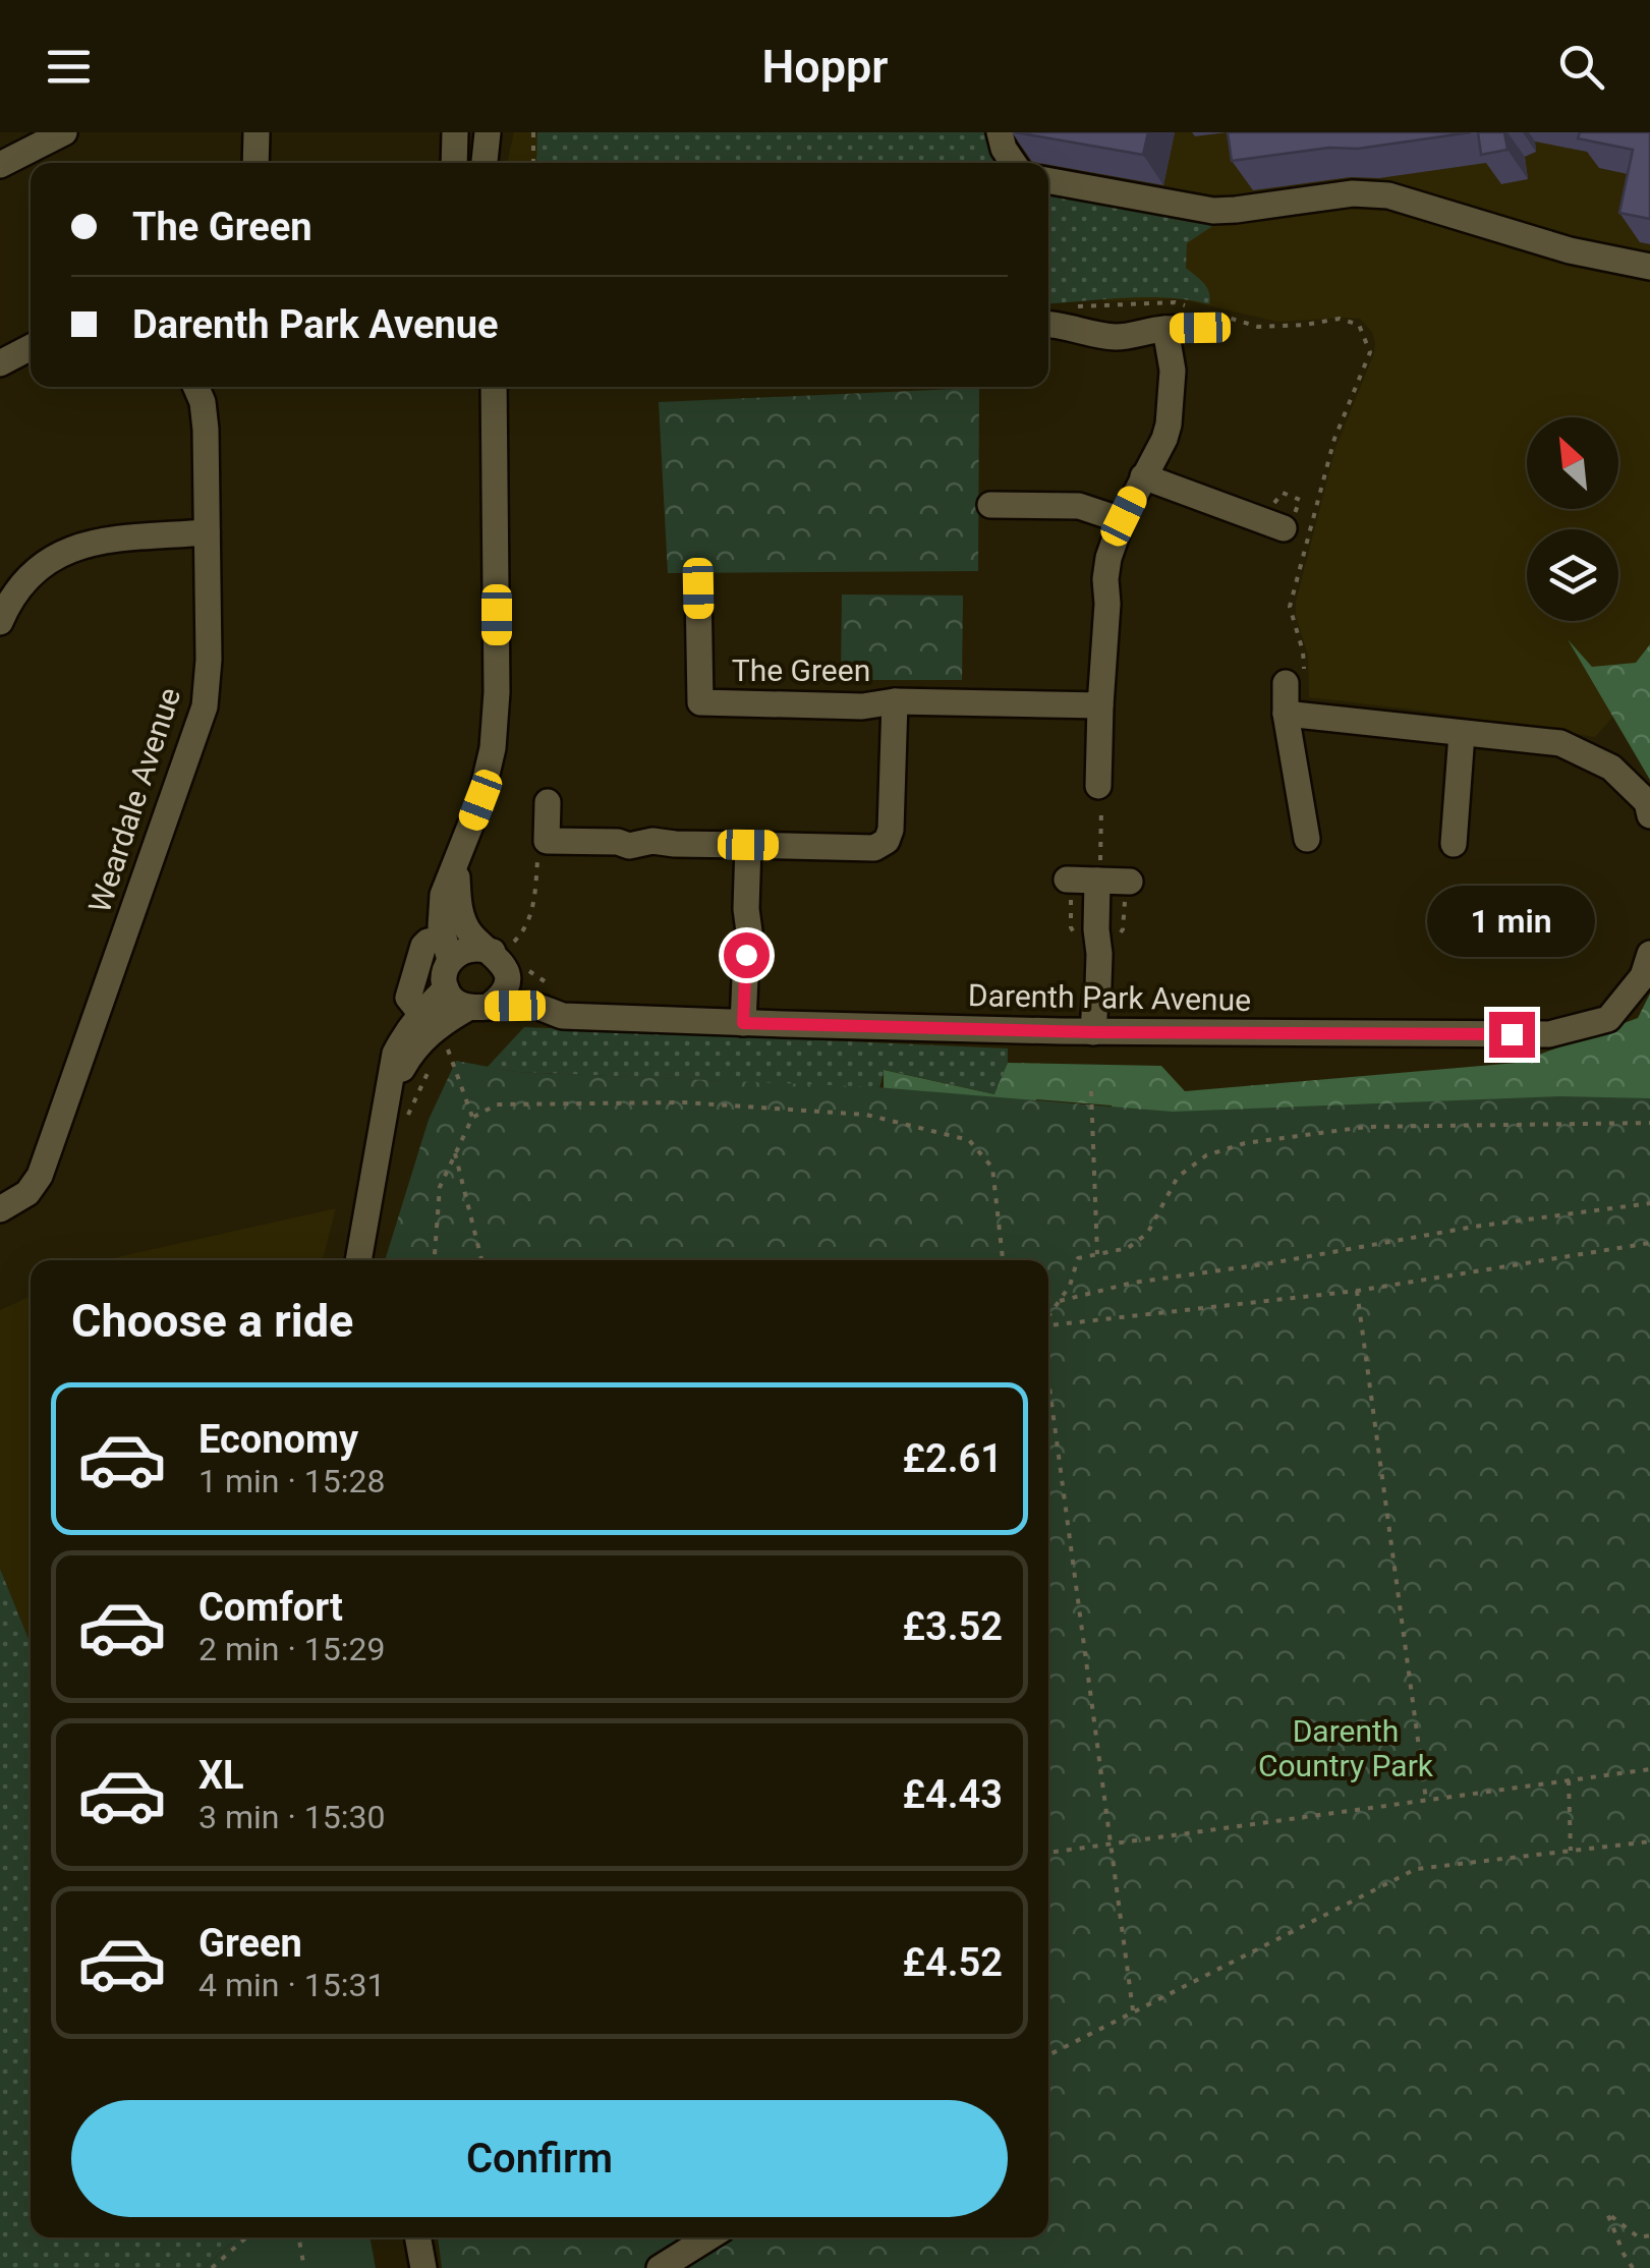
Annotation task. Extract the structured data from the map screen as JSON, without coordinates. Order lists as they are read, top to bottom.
{
  "streets": {
    "street": ["The Green", "Weardale Avenue", "Darenth Park Avenue"]
  },
  "parks": ["Darenth Country Park"],
  "north": "top left",
  "page": {
    "header": "Hoppr",
    "banner": ["The Green", "Darenth Park Avenue"],
    "bubble": "1 min",
    "heading": "Choose a ride",
    "list": [
      {
        "name": "Economy",
        "note": "1 min · 15:28",
        "value": "£2.61"
      },
      {
        "name": "Comfort",
        "note": "2 min · 15:29",
        "value": "£3.52"
      },
      {
        "name": "XL",
        "note": "3 min · 15:30",
        "value": "£4.43"
      },
      {
        "name": "Green",
        "note": "4 min · 15:31",
        "value": "£4.52"
      }
    ],
    "buttons": "Confirm"
  }
}
